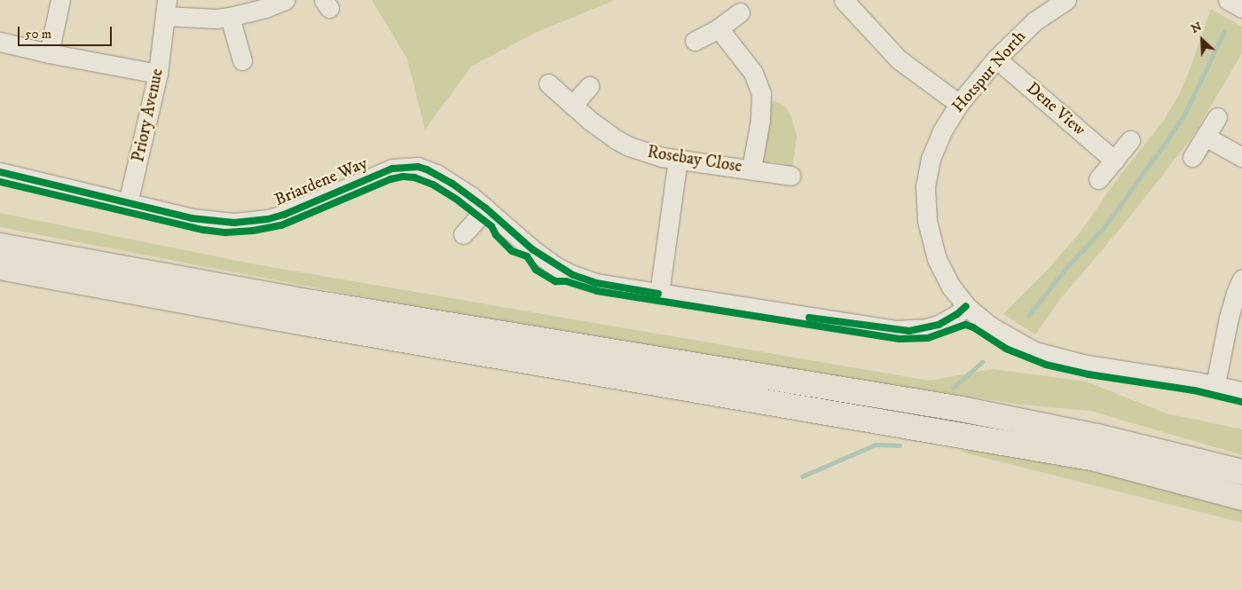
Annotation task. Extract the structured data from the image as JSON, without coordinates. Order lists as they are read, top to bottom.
{
  "streets": {
    "street": [
      "Hotspur North",
      "Dene View",
      "Priory Avenue",
      "Rosebay Close",
      "Briardene Way"
    ]
  },
  "crossings": [
    ["Hotspur North", "Dene View"],
    ["Hotspur North", "Briardene Way"],
    ["Priory Avenue", "Briardene Way"]
  ],
  "scale_bar": "50 m",
  "north": "top left"
}
